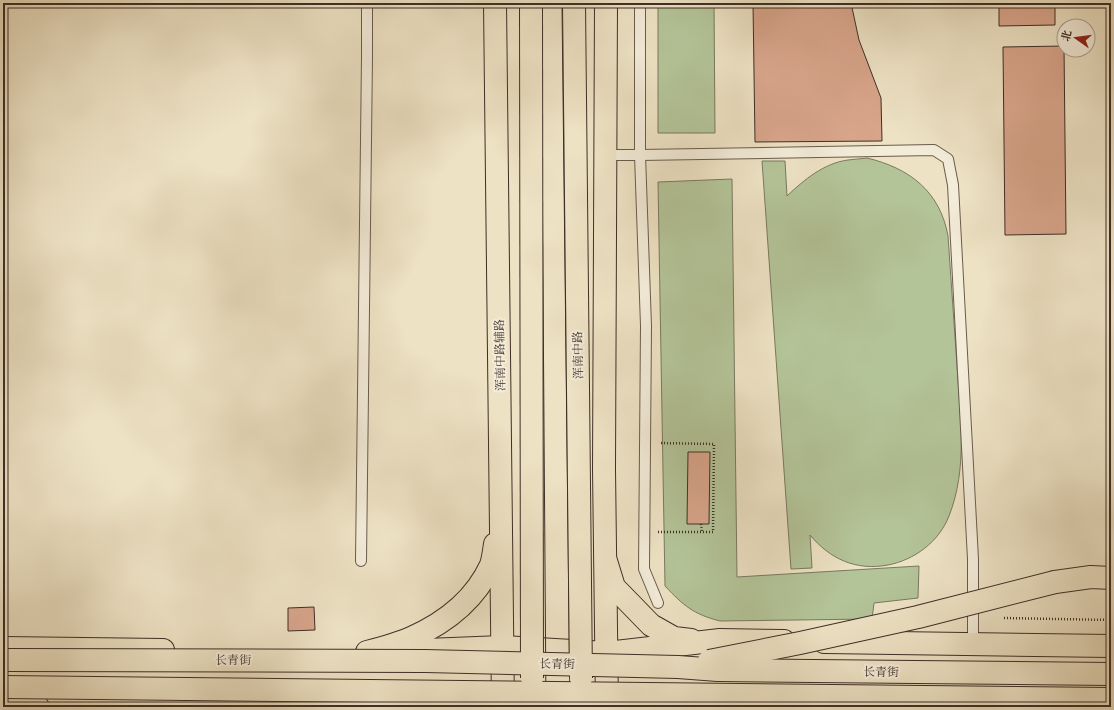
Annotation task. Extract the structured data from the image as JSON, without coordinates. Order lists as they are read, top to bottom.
{
  "streets": {
    "main road": ["浑南中路辅路", "浑南中路", "长青街"]
  },
  "north": "left"
}
